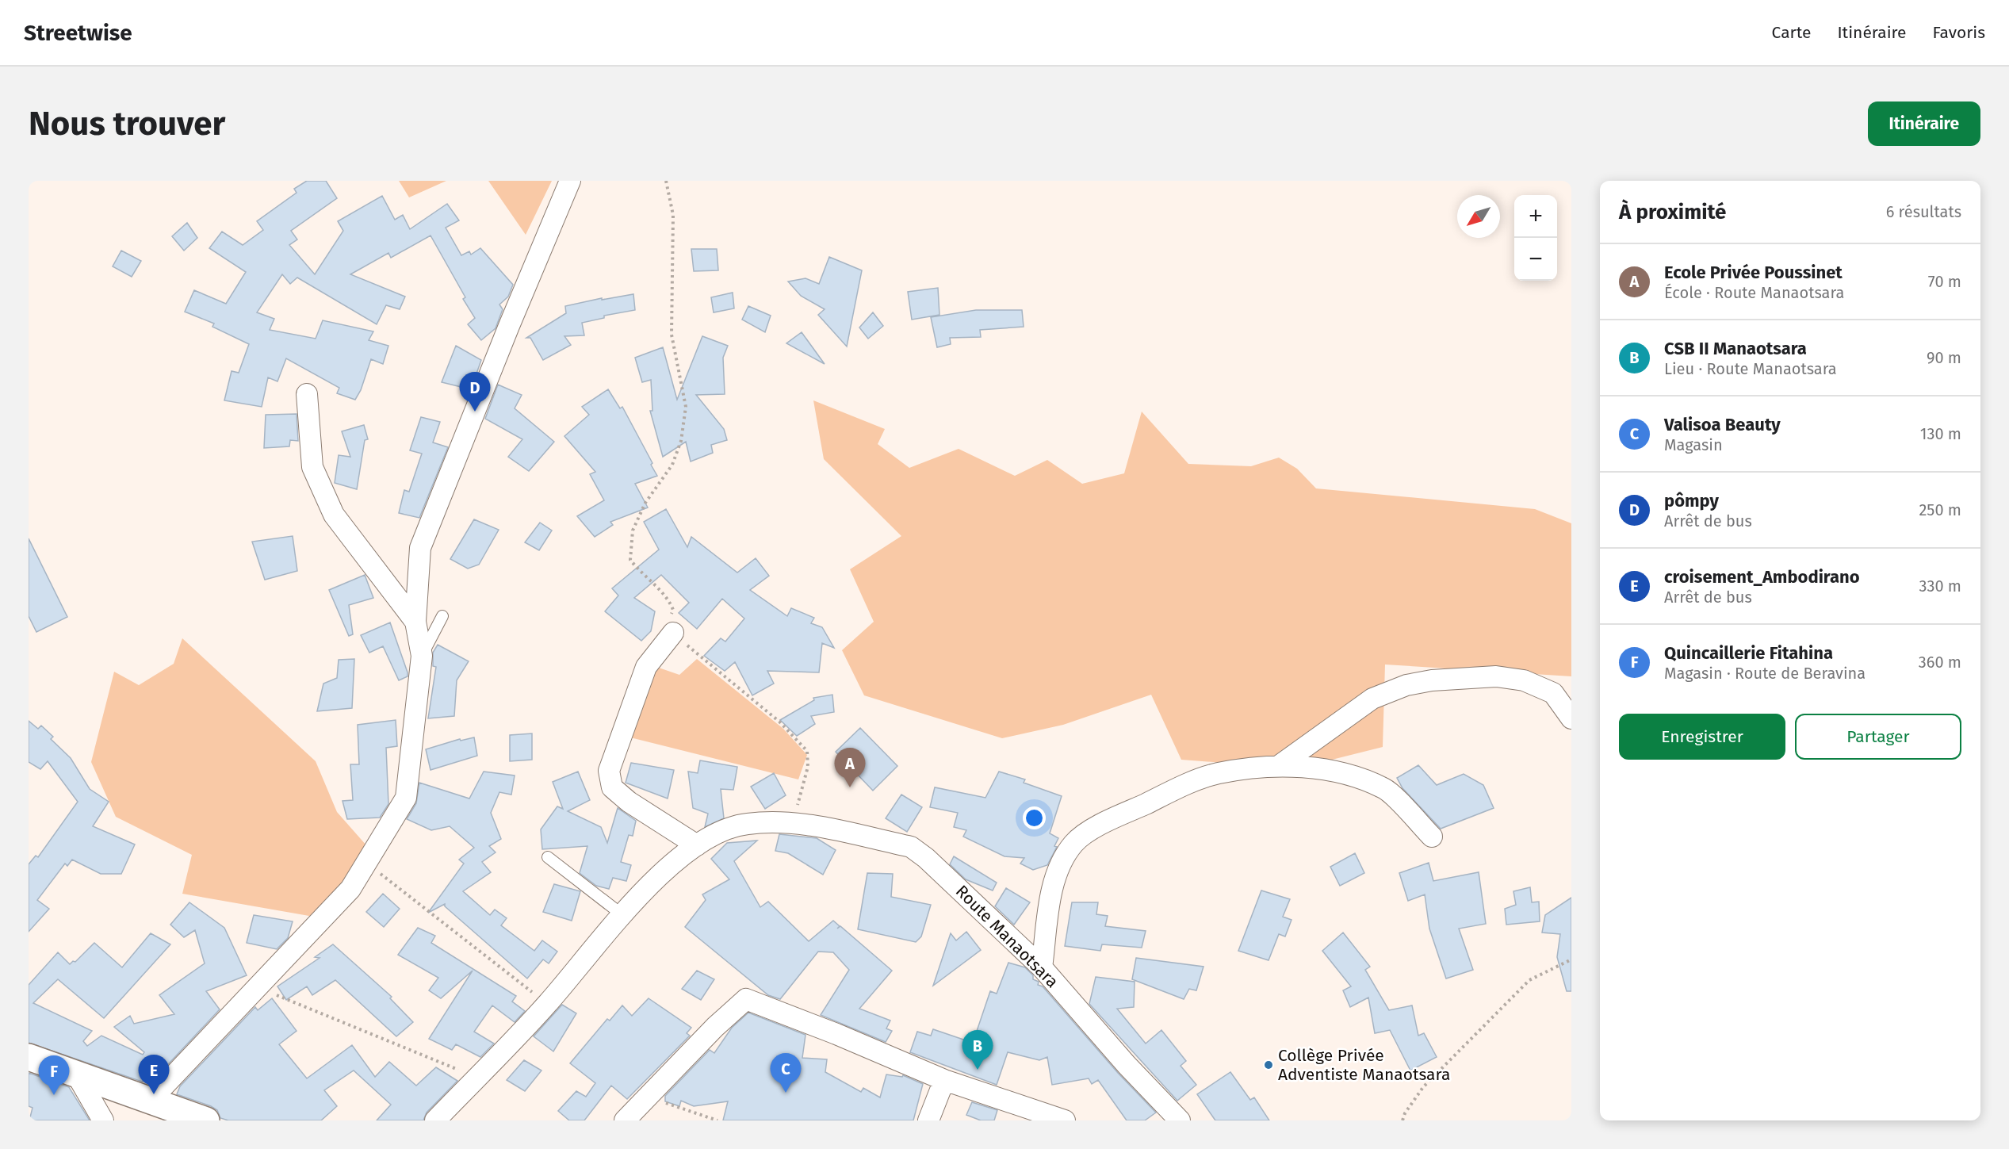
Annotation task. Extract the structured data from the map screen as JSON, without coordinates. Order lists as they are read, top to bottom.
{
  "streets": {
    "street": ["Route Manaotsara"]
  },
  "places": ["Collège Privée Adventiste Manaotsara"],
  "north": "bottom left",
  "page": {
    "header": "Streetwise",
    "nav": ["Carte", "Itinéraire", "Favoris"],
    "buttons": [
      "Itinéraire",
      ["Enregistrer", "Partager"]
    ],
    "title": "Nous trouver",
    "heading": ["À proximité", "6 résultats"],
    "map_buttons": ["+", "−"],
    "list": [
      {
        "mark": "A",
        "name": "Ecole Privée Poussinet",
        "note": "École · Route Manaotsara",
        "value": "70 m"
      },
      {
        "mark": "B",
        "name": "CSB II Manaotsara",
        "note": "Lieu · Route Manaotsara",
        "value": "90 m"
      },
      {
        "mark": "C",
        "name": "Valisoa Beauty",
        "note": "Magasin",
        "value": "130 m"
      },
      {
        "mark": "D",
        "name": "pômpy",
        "note": "Arrêt de bus",
        "value": "250 m"
      },
      {
        "mark": "E",
        "name": "croisement_Ambodirano",
        "note": "Arrêt de bus",
        "value": "330 m"
      },
      {
        "mark": "F",
        "name": "Quincaillerie Fitahina",
        "note": "Magasin · Route de Beravina",
        "value": "360 m"
      }
    ],
    "pins": [
      "D",
      "A",
      "B",
      "C",
      "E",
      "F"
    ]
  }
}
